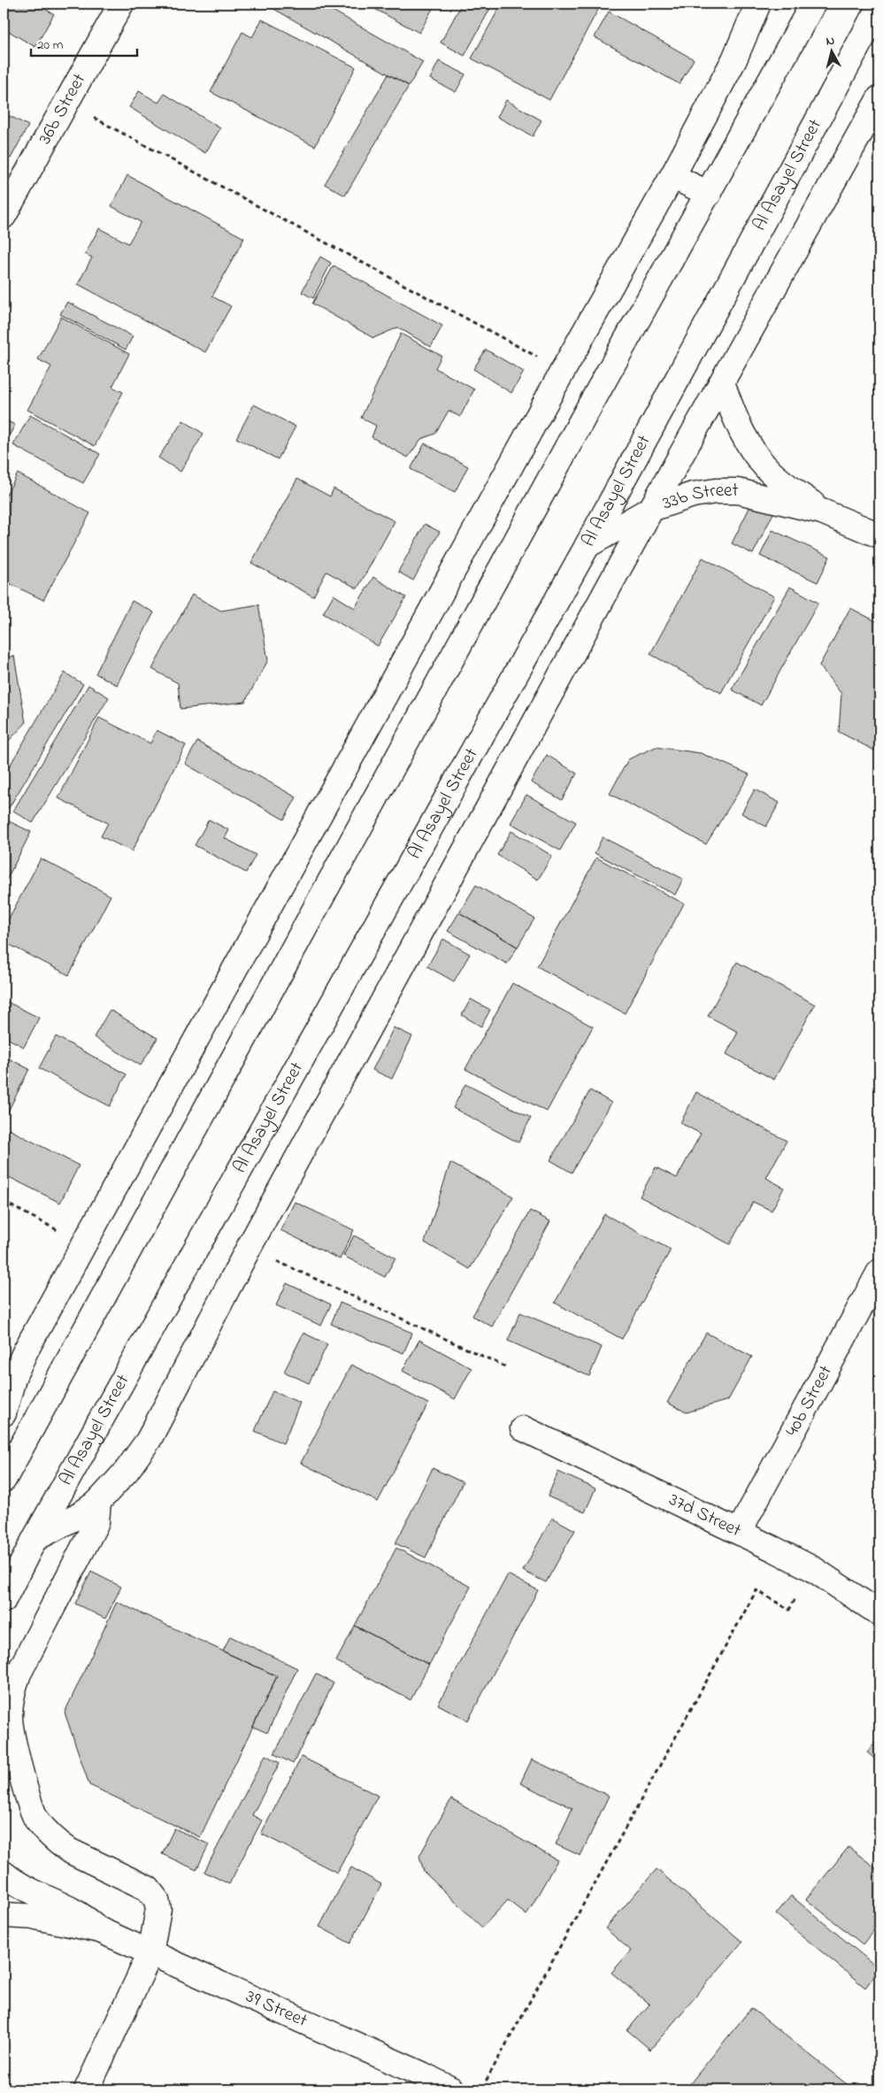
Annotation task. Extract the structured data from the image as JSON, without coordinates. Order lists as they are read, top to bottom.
{
  "streets": {
    "street": [
      "36b Street",
      "Al Asayel Street",
      "33b Street",
      "40b Street",
      "37d Street",
      "39 Street"
    ]
  },
  "crossings": [
    ["Al Asayel Street", "33b Street"],
    ["40b Street", "37d Street"]
  ],
  "scale_bar": "20 m",
  "north": "top"
}
